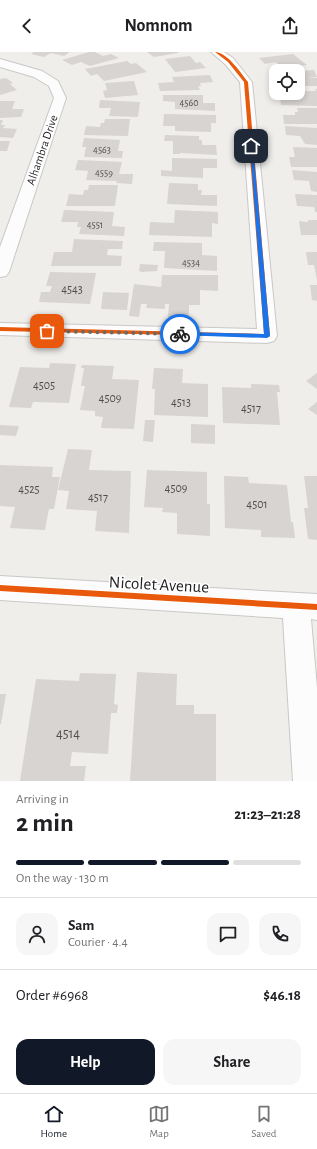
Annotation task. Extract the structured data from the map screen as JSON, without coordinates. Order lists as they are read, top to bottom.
{
  "streets": {
    "street": ["Alhambra Drive", "Nicolet Avenue"]
  },
  "house_numbers": [
    "4560",
    "4563",
    "4559",
    "4551",
    "4534",
    "4543",
    "4505",
    "4509",
    "4513",
    "4517",
    "4509",
    "4525",
    "4517",
    "4501",
    "4514"
  ],
  "page": {
    "header": "Nomnom",
    "heading": ["2 min", "Arriving in", "21:23–21:28"],
    "panel": [
      "Sam",
      "Courier · 4.4",
      "Order #6968",
      "$46.18"
    ],
    "bar": "On the way · 130 m",
    "buttons": ["Help", "Share"],
    "tabs": ["Home", "Map", "Saved"]
  }
}
